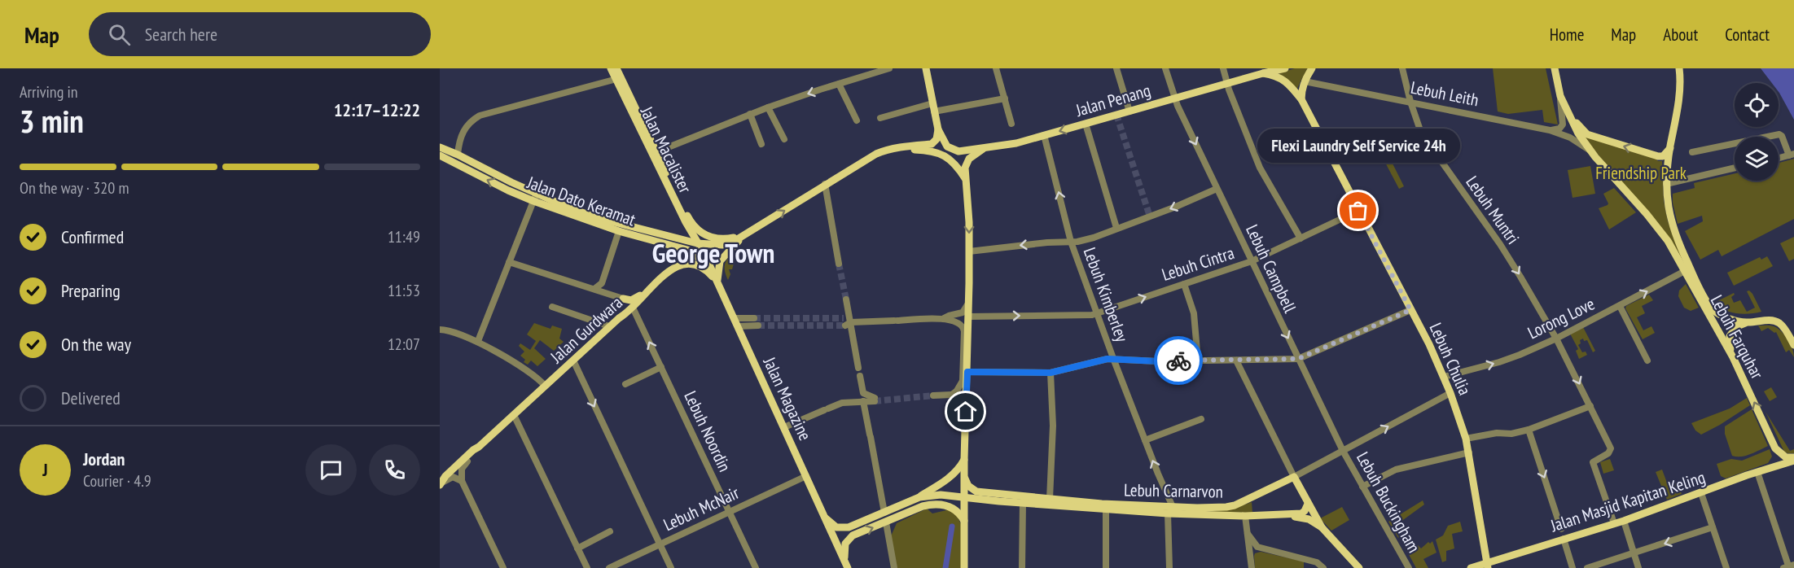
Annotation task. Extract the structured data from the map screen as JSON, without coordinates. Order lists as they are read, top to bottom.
{
  "streets": {
    "main road": [
      "Jalan Penang",
      "Jalan Macalister",
      "Jalan Dato Keramat",
      "Jalan Gurdwara",
      "Lebuh Farquhar",
      "Lebuh Chulia",
      "Jalan Magazine",
      "Lebuh Carnarvon",
      "Jalan Masjid Kapitan Keling"
    ],
    "street": [
      "Lebuh Leith",
      "Lebuh Muntri",
      "Lebuh Cintra",
      "Lebuh Campbell",
      "Lebuh Kimberley",
      "Lorong Love",
      "Lebuh Noordin",
      "Lebuh Buckingham",
      "Lebuh McNair"
    ]
  },
  "crossings": [
    ["Lebuh Leith", "Lebuh Muntri"],
    ["Lebuh Leith", "Lebuh Farquhar"],
    ["Jalan Penang", "Lebuh Campbell"],
    ["Jalan Penang", "Lebuh Kimberley"],
    ["Jalan Penang", "Lebuh Chulia"],
    ["Jalan Macalister", "Jalan Dato Keramat"],
    ["Jalan Macalister", "Jalan Magazine"],
    ["Jalan Dato Keramat", "Jalan Magazine"],
    ["Lebuh Muntri", "Lorong Love"],
    ["Lebuh Muntri", "Jalan Masjid Kapitan Keling"],
    ["Lebuh Cintra", "Lebuh Campbell"],
    ["Lebuh Cintra", "Lebuh Kimberley"],
    ["Lebuh Cintra", "Lebuh Chulia"],
    ["Lebuh Campbell", "Lebuh Carnarvon"],
    ["Lebuh Campbell", "Lebuh Buckingham"],
    ["Lebuh Kimberley", "Lebuh Carnarvon"],
    ["Lorong Love", "Lebuh Farquhar"],
    ["Lorong Love", "Lebuh Chulia"],
    ["Jalan Gurdwara", "Jalan Magazine"],
    ["Jalan Gurdwara", "Lebuh Noordin"],
    ["Lebuh Chulia", "Lebuh Carnarvon"],
    ["Lebuh Chulia", "Jalan Masjid Kapitan Keling"],
    ["Jalan Magazine", "Lebuh Carnarvon"],
    ["Jalan Magazine", "Lebuh McNair"],
    ["Lebuh Noordin", "Lebuh McNair"],
    ["Lebuh Carnarvon", "Lebuh Buckingham"]
  ],
  "one_way": ["Lebuh Muntri", "Lorong Love"],
  "districts": ["George Town"],
  "parks": ["Friendship Park"],
  "places": ["Flexi Laundry Self Service 24h"],
  "page": {
    "header": "Map",
    "search": "Search here",
    "nav": [
      "Home",
      "Map",
      "About",
      "Contact"
    ],
    "heading": ["3 min", "Arriving in", "12:17–12:22"],
    "panel": ["Jordan", "Courier · 4.9"],
    "bubble": "Flexi Laundry Self Service 24h",
    "bar": "On the way · 320 m",
    "list": [
      ["Confirmed", "11:49"],
      ["Preparing", "11:53"],
      ["On the way", "12:07"],
      "Delivered"
    ],
    "round": "J"
  }
}
